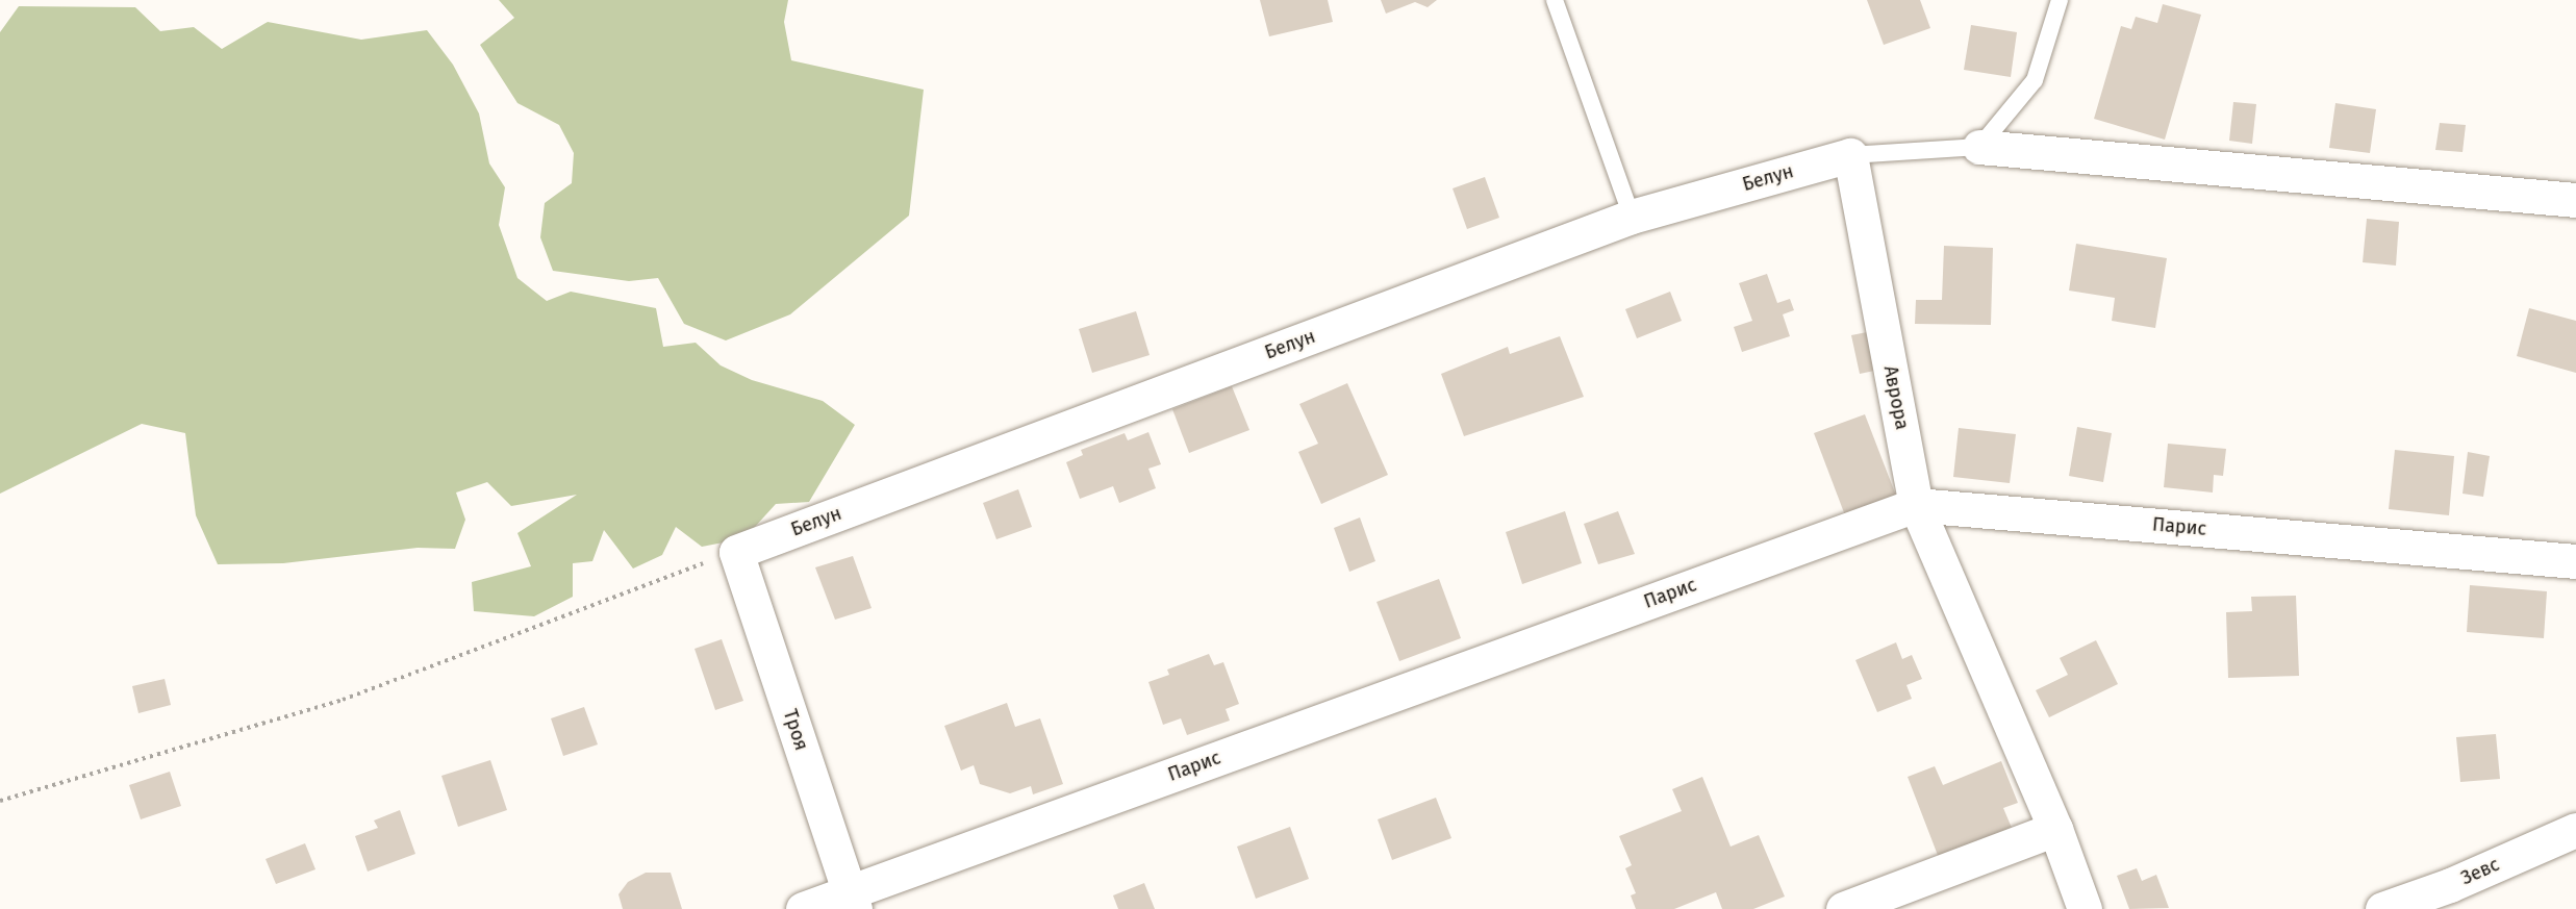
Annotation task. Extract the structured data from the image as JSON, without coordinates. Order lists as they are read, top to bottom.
{
  "streets": {
    "street": [
      "Белун",
      "Аврора",
      "Парис",
      "Троя",
      "Зевс"
    ]
  },
  "crossings": [
    ["Белун", "Аврора"],
    ["Белун", "Троя"],
    ["Аврора", "Парис"],
    ["Парис", "Троя"]
  ]
}
